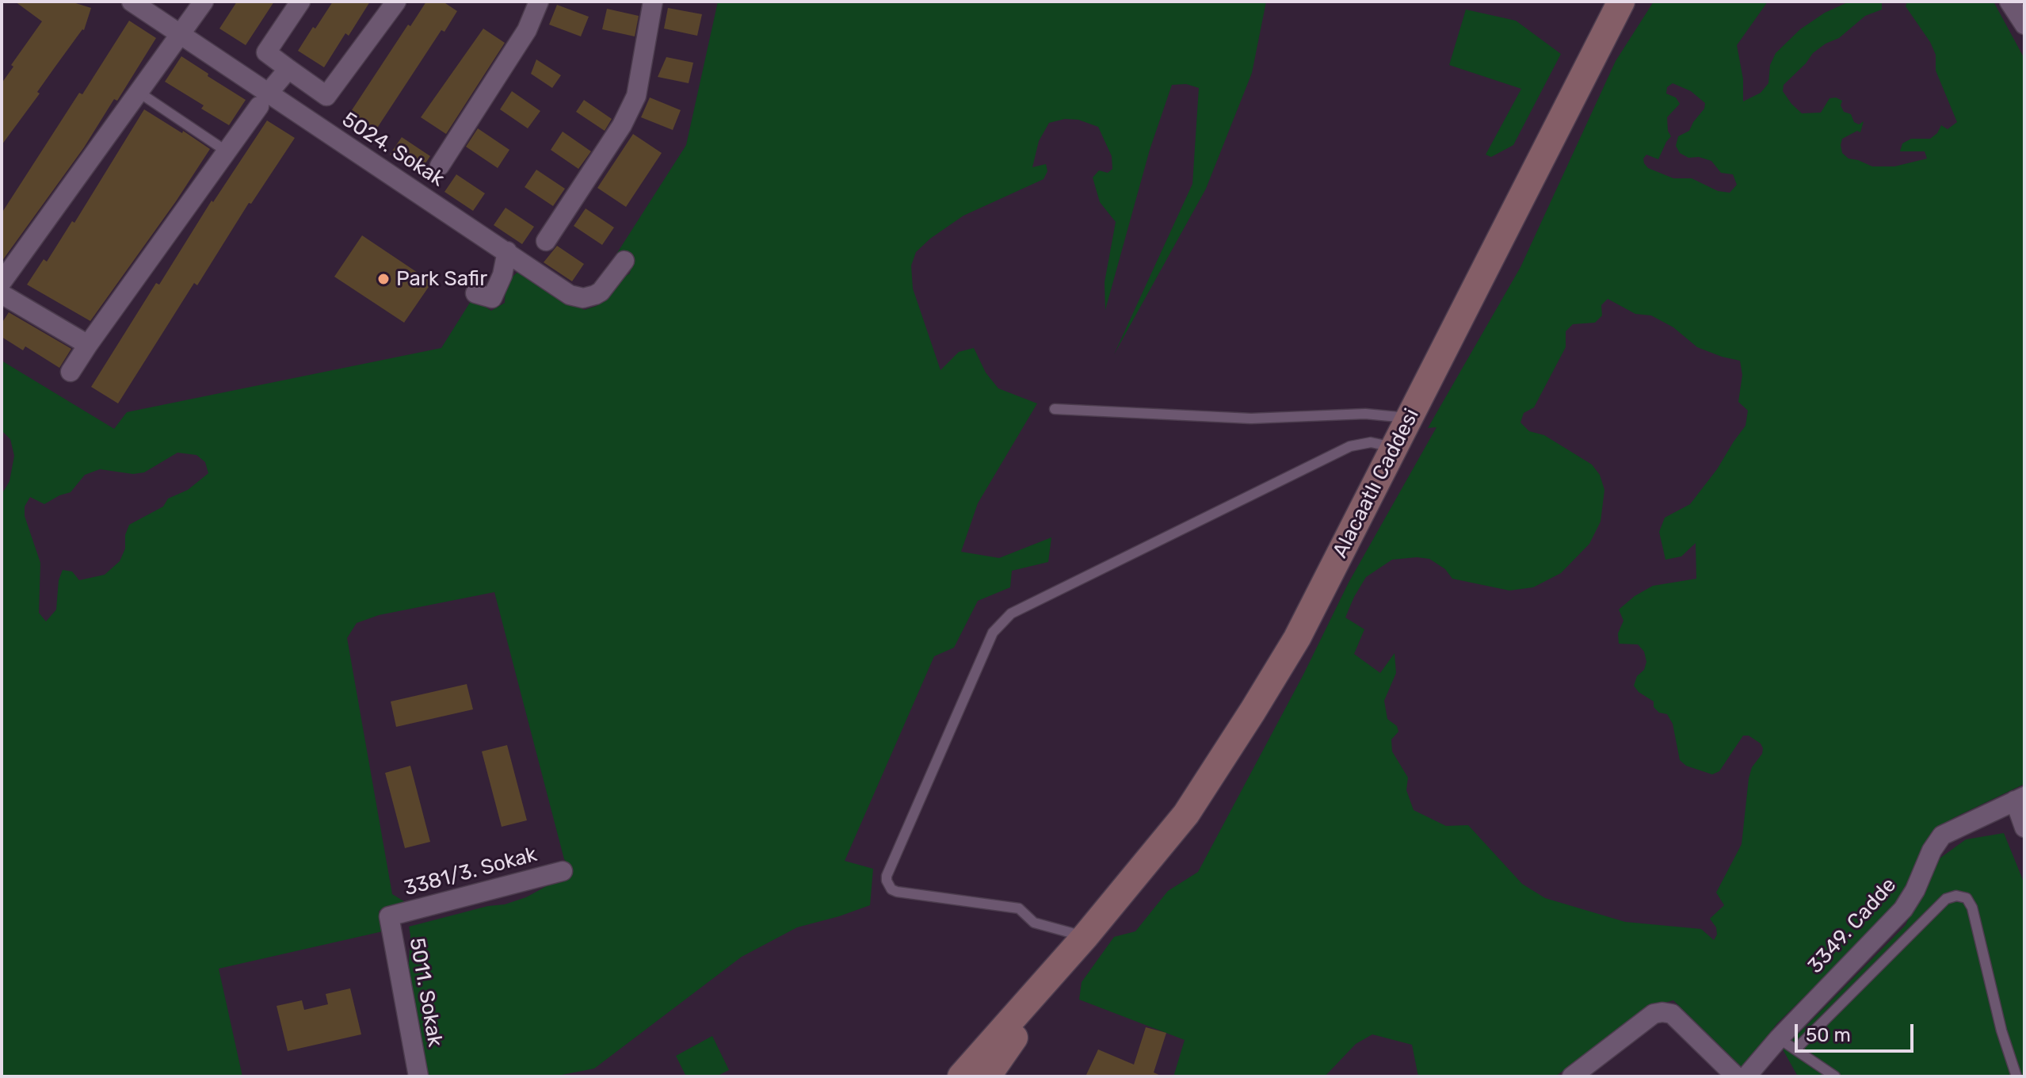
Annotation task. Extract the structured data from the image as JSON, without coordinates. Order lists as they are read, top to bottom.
{
  "streets": {
    "main road": ["Alacaatlı Caddesi"],
    "street": [
      "5024. Sokak",
      "3381/3. Sokak",
      "3349. Cadde",
      "5011. Sokak"
    ]
  },
  "crossings": [
    ["3381/3. Sokak", "5011. Sokak"]
  ],
  "places": ["Park Safir"],
  "scale_bar": "50 m"
}
